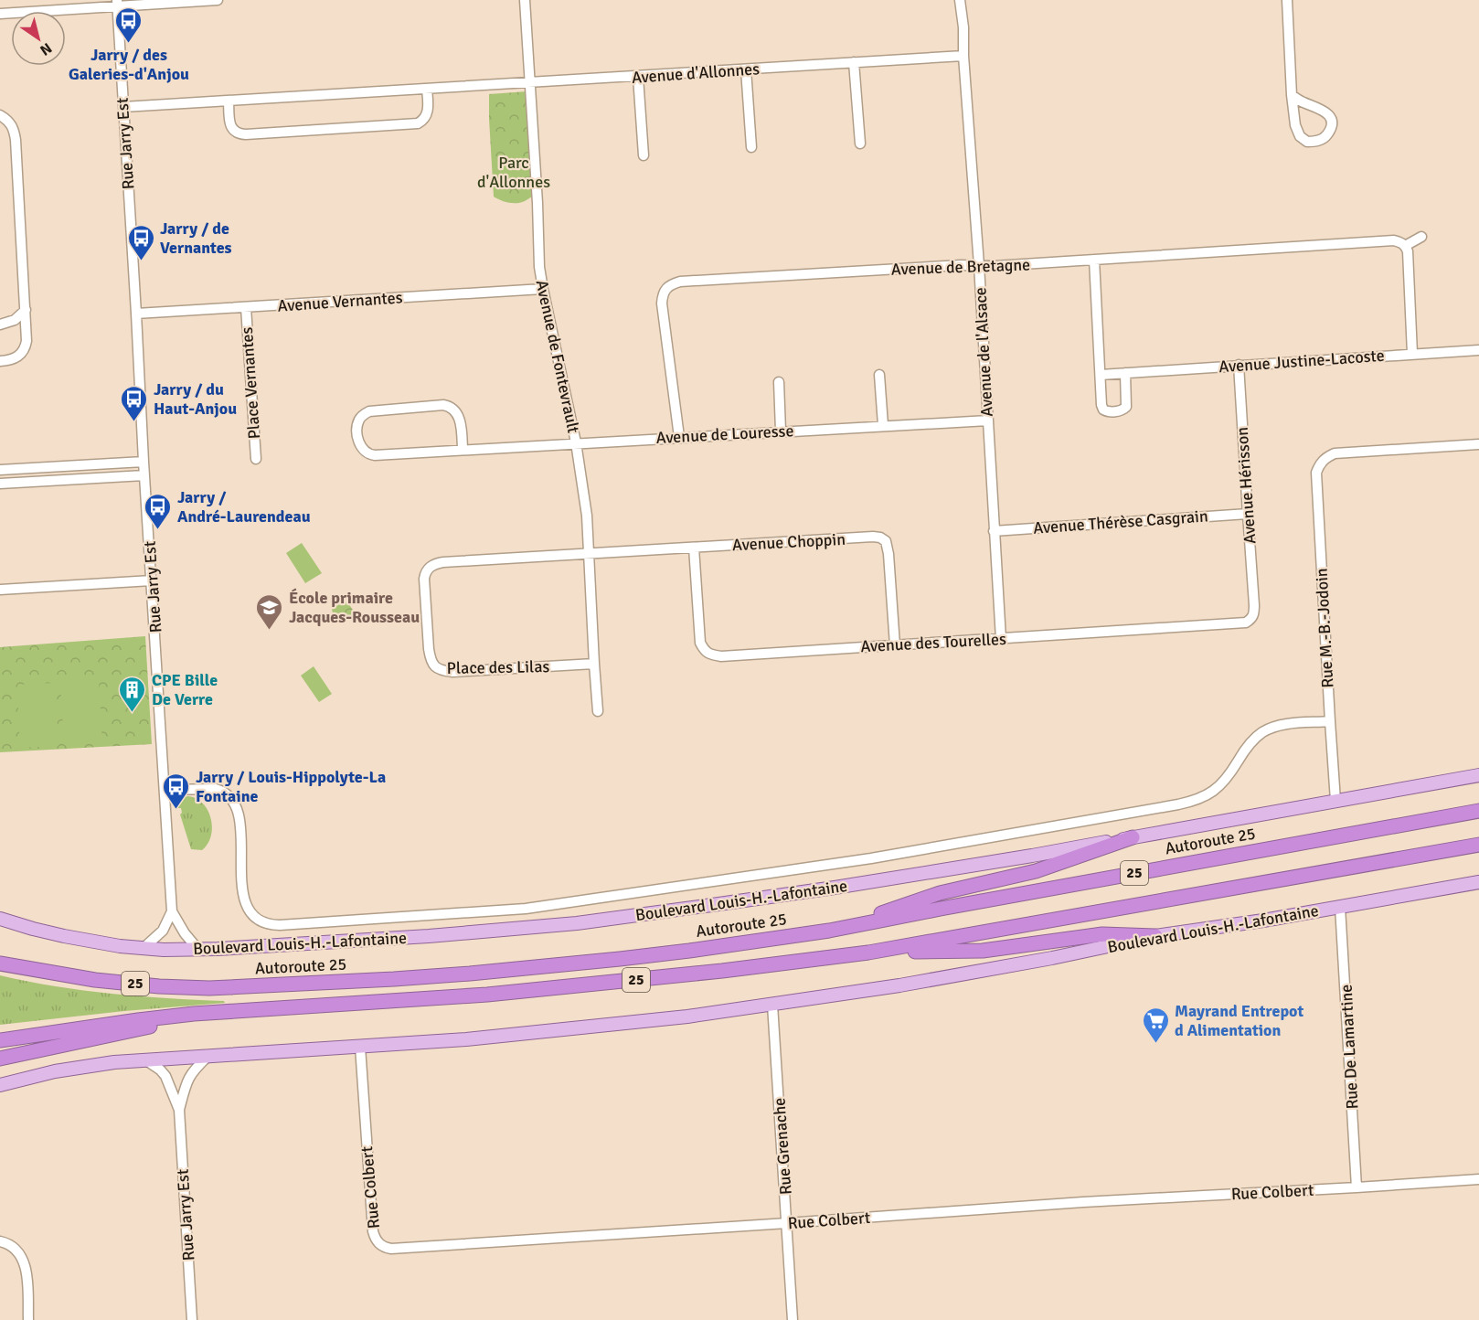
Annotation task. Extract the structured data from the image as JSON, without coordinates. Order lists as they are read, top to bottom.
{
  "streets": {
    "highway": ["Autoroute 25", "25"],
    "main road": ["Boulevard Louis-H.-Lafontaine"],
    "street": [
      "Avenue d'Allonnes",
      "Rue Jarry Est",
      "Avenue de Bretagne",
      "Avenue Vernantes",
      "Avenue de l'Alsace",
      "Avenue de Fontevrault",
      "Avenue Justine-Lacoste",
      "Place Vernantes",
      "Avenue de Louresse",
      "Avenue Hérisson",
      "Avenue Thérèse Casgrain",
      "Avenue Choppin",
      "Rue M.-B.-Jodoin",
      "Avenue des Tourelles",
      "Place des Lilas",
      "Rue De Lamartine",
      "Rue Grenache",
      "Rue Colbert"
    ]
  },
  "crossings": [
    ["Avenue d'Allonnes", "Rue Jarry Est"],
    ["Avenue d'Allonnes", "Avenue de l'Alsace"],
    ["Avenue d'Allonnes", "Avenue de Fontevrault"],
    ["Rue Jarry Est", "Avenue Vernantes"],
    ["Rue Jarry Est", "Boulevard Louis-H.-Lafontaine"],
    ["Avenue de Bretagne", "Avenue de l'Alsace"],
    ["Avenue de Bretagne", "Avenue de Louresse"],
    ["Avenue Vernantes", "Avenue de Fontevrault"],
    ["Avenue Vernantes", "Place Vernantes"],
    ["Avenue de l'Alsace", "Avenue de Louresse"],
    ["Avenue de l'Alsace", "Avenue Thérèse Casgrain"],
    ["Avenue de l'Alsace", "Avenue des Tourelles"],
    ["Avenue de Fontevrault", "Avenue de Louresse"],
    ["Avenue de Fontevrault", "Avenue Choppin"],
    ["Avenue de Fontevrault", "Place des Lilas"],
    ["Avenue Justine-Lacoste", "Avenue Hérisson"],
    ["Avenue Hérisson", "Avenue Thérèse Casgrain"],
    ["Avenue Hérisson", "Avenue des Tourelles"],
    ["Avenue Choppin", "Avenue des Tourelles"],
    ["Avenue Choppin", "Place des Lilas"],
    ["Rue M.-B.-Jodoin", "Boulevard Louis-H.-Lafontaine"],
    ["Boulevard Louis-H.-Lafontaine", "Rue De Lamartine"],
    ["Boulevard Louis-H.-Lafontaine", "Rue Grenache"],
    ["Boulevard Louis-H.-Lafontaine", "Rue Colbert"],
    ["Rue De Lamartine", "Rue Colbert"],
    ["Rue Grenache", "Rue Colbert"]
  ],
  "parks": ["Parc d'Allonnes"],
  "places": {
    "bus stop": [
      "Jarry / des Galeries-d'Anjou",
      "Jarry / de Vernantes",
      "Jarry / du Haut-Anjou",
      "Jarry / André-Laurendeau",
      "Jarry / Louis-Hippolyte-La Fontaine"
    ],
    "school or university": ["École primaire Jacques-Rousseau"],
    "building": ["CPE Bille De Verre"],
    "supermarket": ["Mayrand Entrepot d Alimentation"]
  },
  "north": "bottom right"
}
